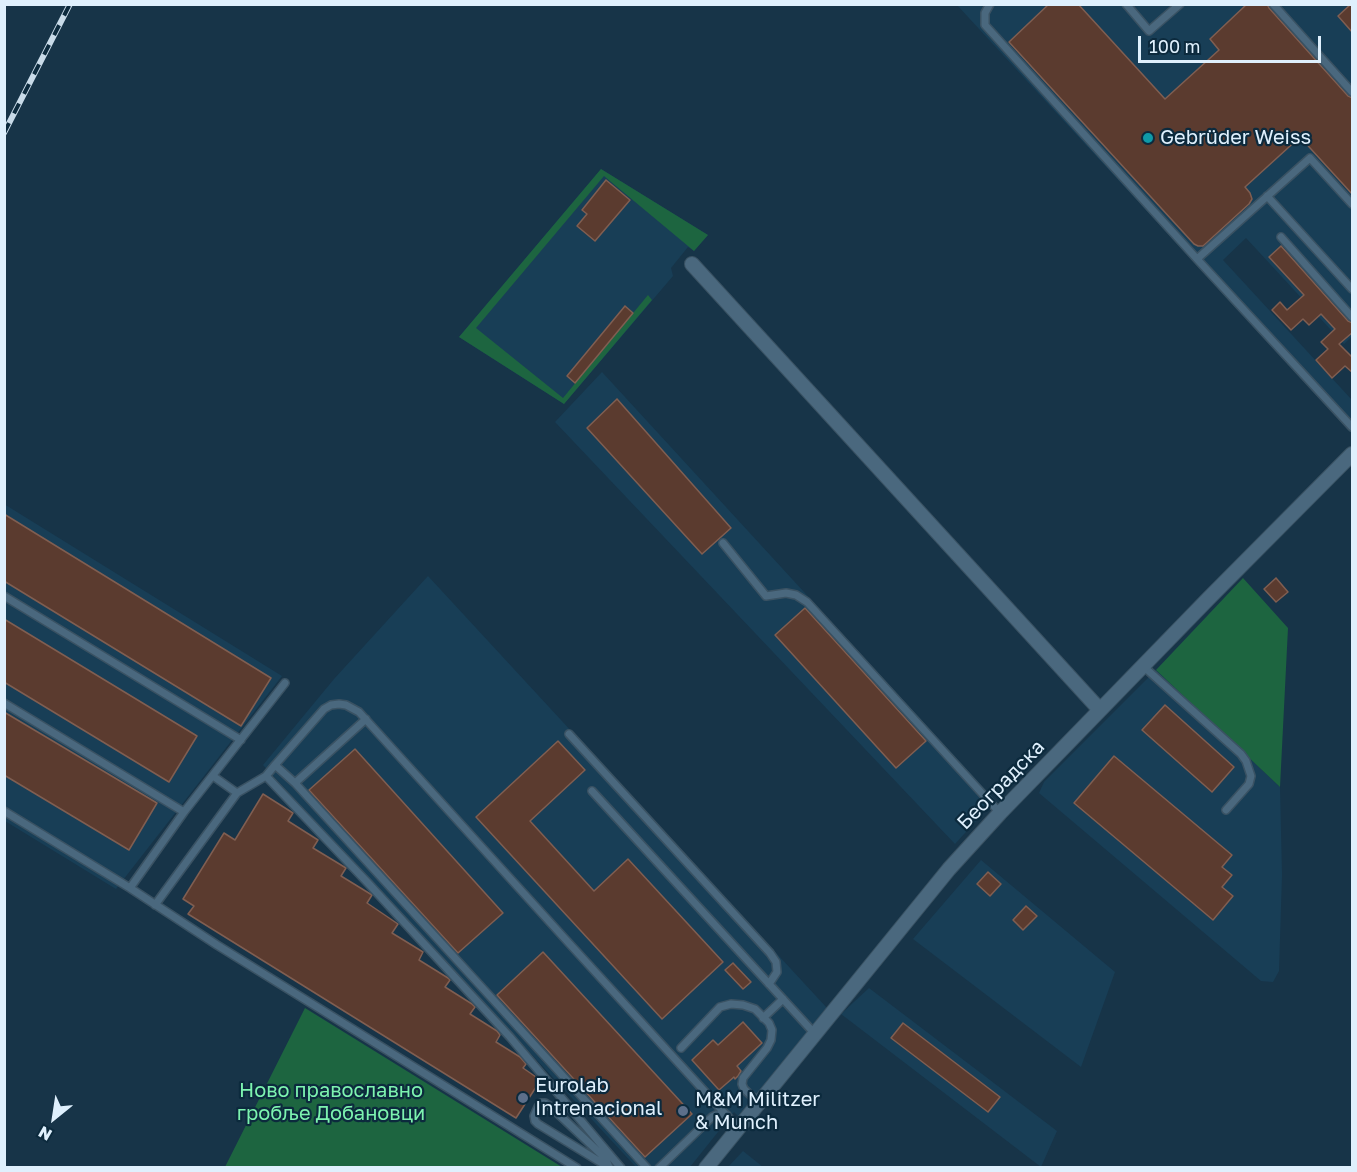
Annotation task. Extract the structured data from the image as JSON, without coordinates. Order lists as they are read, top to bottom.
{
  "streets": {
    "street": ["Београдска"]
  },
  "parks": ["Ново православно гробље Добановци"],
  "places": ["Gebrüder Weiss", "Eurolab Intrenacional", "M&M Militzer & Munch"],
  "scale_bar": "100 m",
  "north": "bottom left"
}
